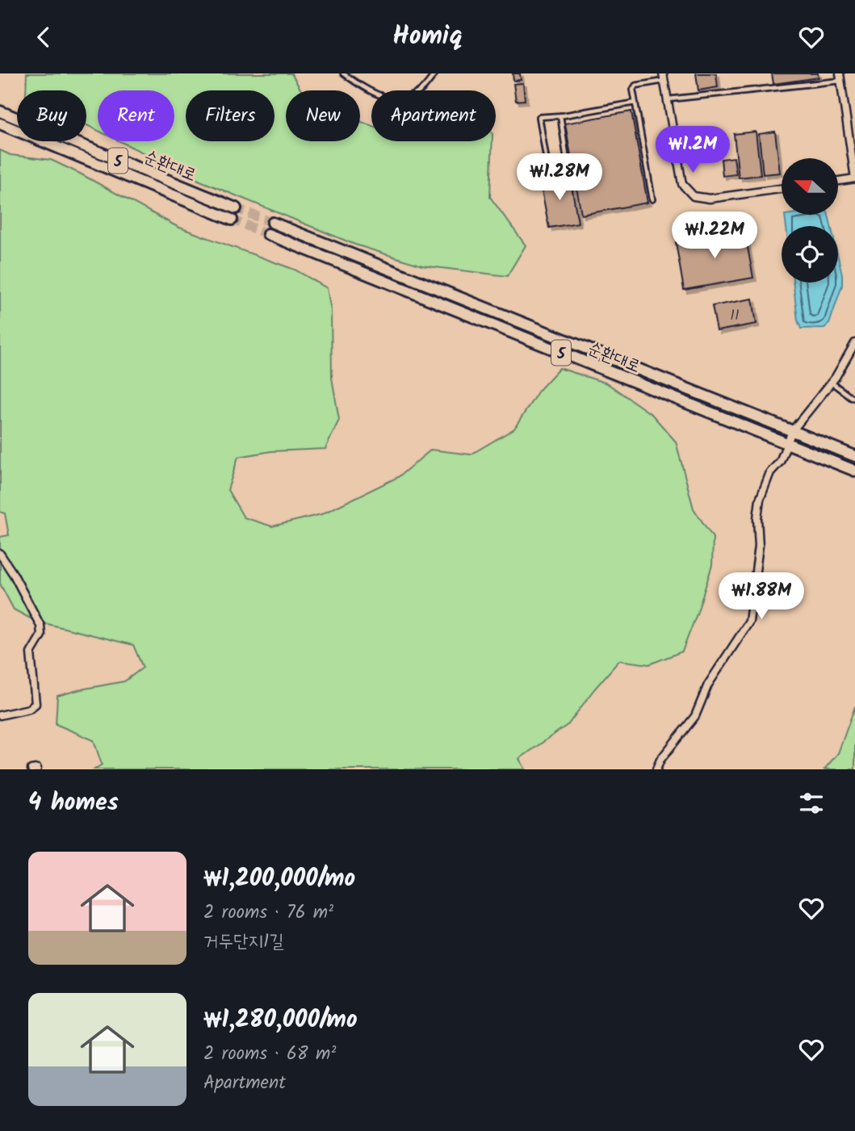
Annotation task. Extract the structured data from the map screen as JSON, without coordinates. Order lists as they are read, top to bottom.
{
  "streets": {
    "main road": ["5", "순환대로"]
  },
  "house_numbers": ["11"],
  "north": "left",
  "page": {
    "header": "Homiq",
    "chip": [
      "Buy",
      "Rent",
      "Filters",
      "New",
      "Apartment"
    ],
    "price": [
      "₩1.2M",
      "₩1.28M",
      "₩1.22M",
      "₩1.88M"
    ],
    "heading": "4 homes",
    "list": [
      {
        "name": "₩1,200,000/mo",
        "note": "2 rooms · 76 m² · 거두단지1길"
      },
      {
        "name": "₩1,280,000/mo",
        "note": "2 rooms · 68 m² · Apartment"
      }
    ]
  }
}
